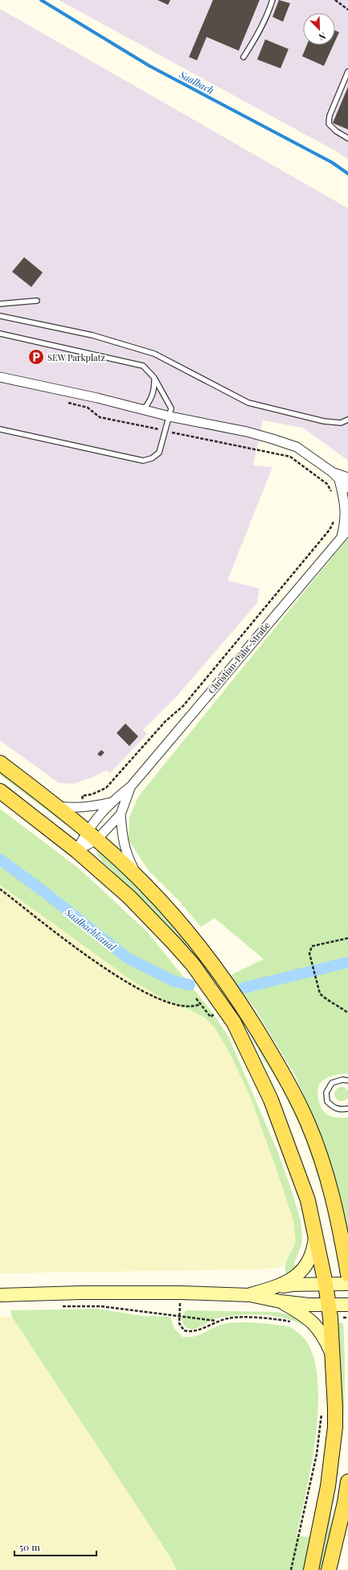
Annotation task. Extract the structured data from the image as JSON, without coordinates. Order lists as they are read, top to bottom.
{
  "streets": {
    "street": ["Christian-Pähr-Straße"]
  },
  "water": ["Saalbach", "Saalbachkanal"],
  "places": {
    "parking": ["SEW Parkplatz"]
  },
  "scale_bar": "50 m",
  "north": "bottom right"
}
